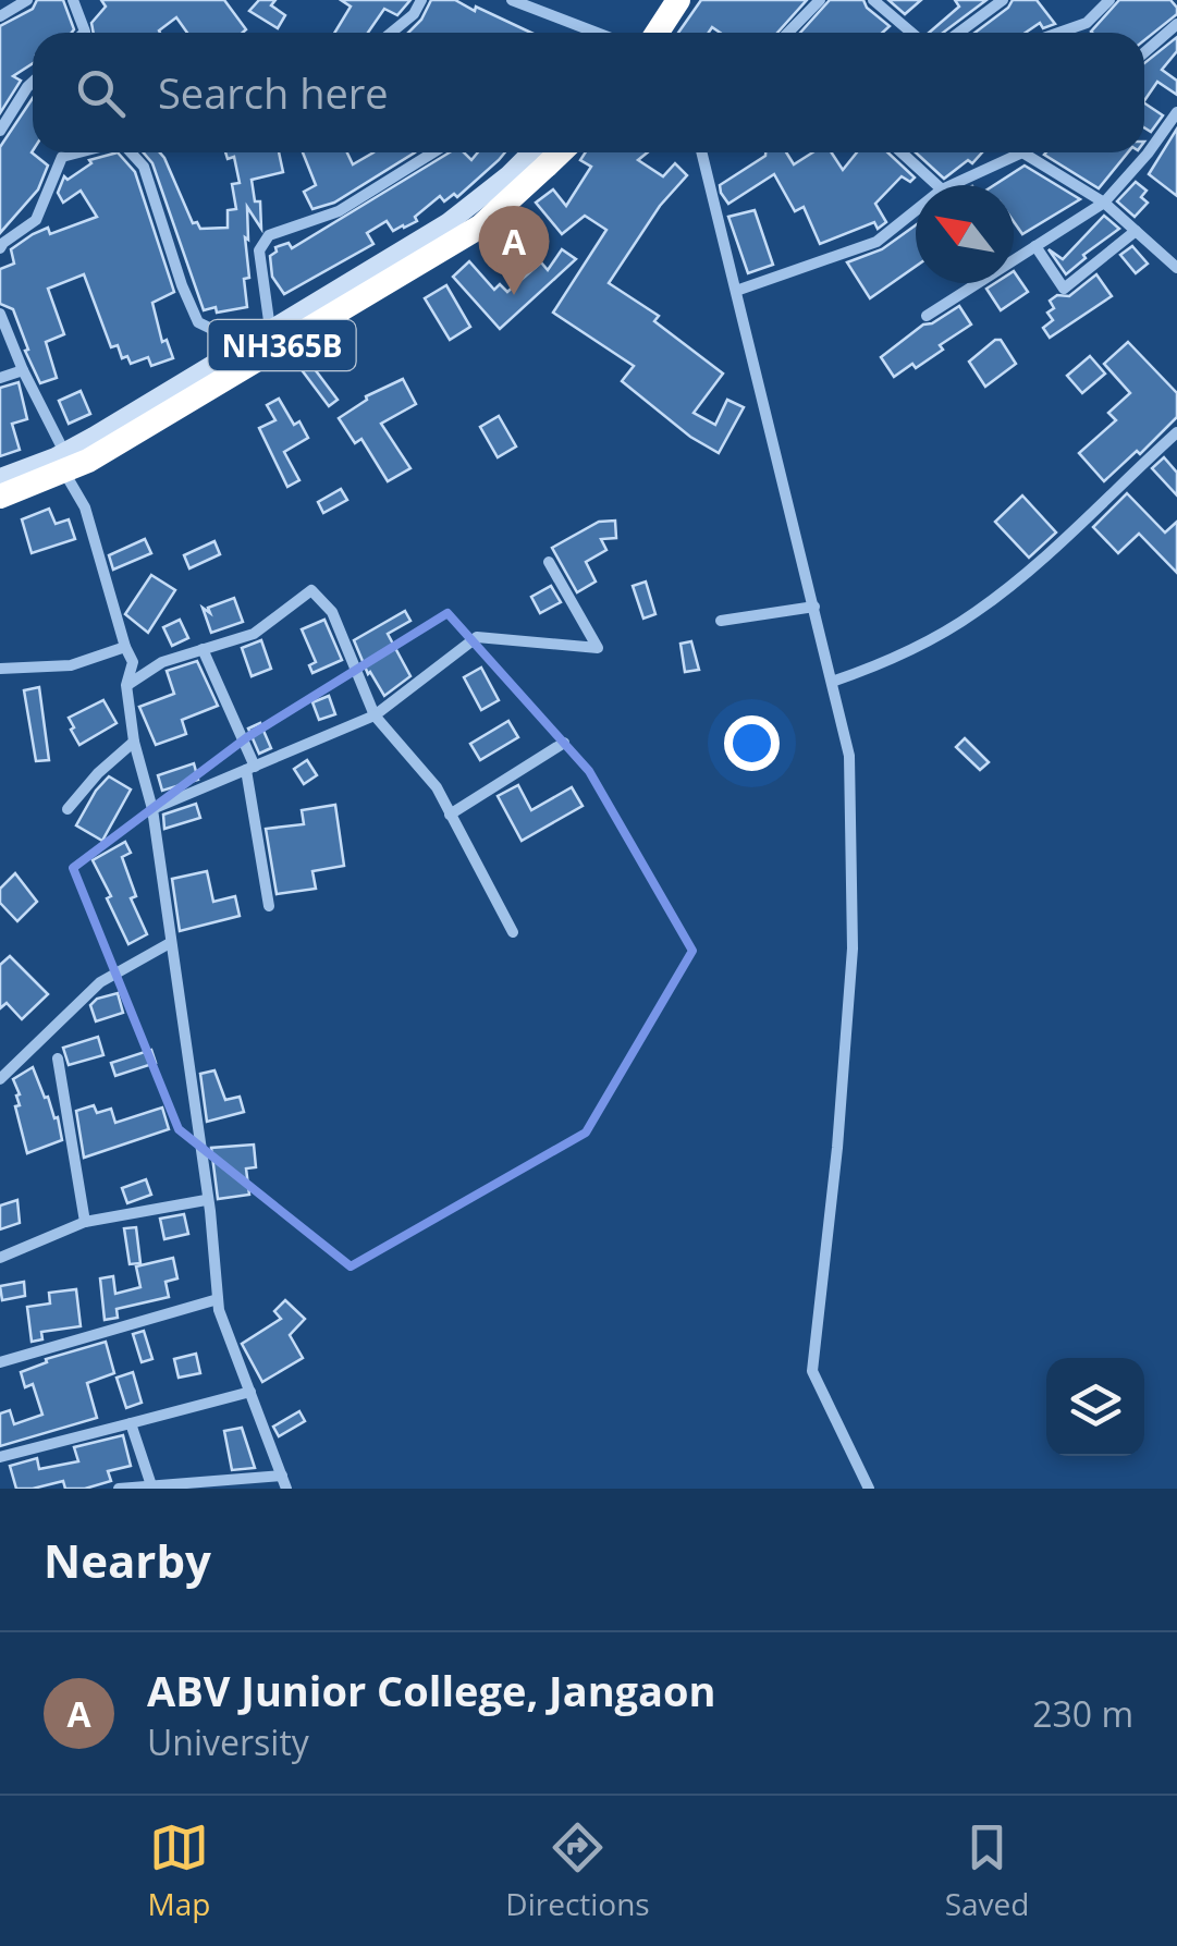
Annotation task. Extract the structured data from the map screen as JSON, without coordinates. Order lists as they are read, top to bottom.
{
  "streets": {
    "highway": ["NH365B"]
  },
  "north": "top left",
  "page": {
    "search": "Search here",
    "pins": "A",
    "heading": "Nearby",
    "list": [
      {
        "mark": "A",
        "name": "ABV Junior College, Jangaon",
        "note": "University",
        "value": "230 m"
      }
    ],
    "nav": ["Map", "Directions", "Saved"]
  }
}
